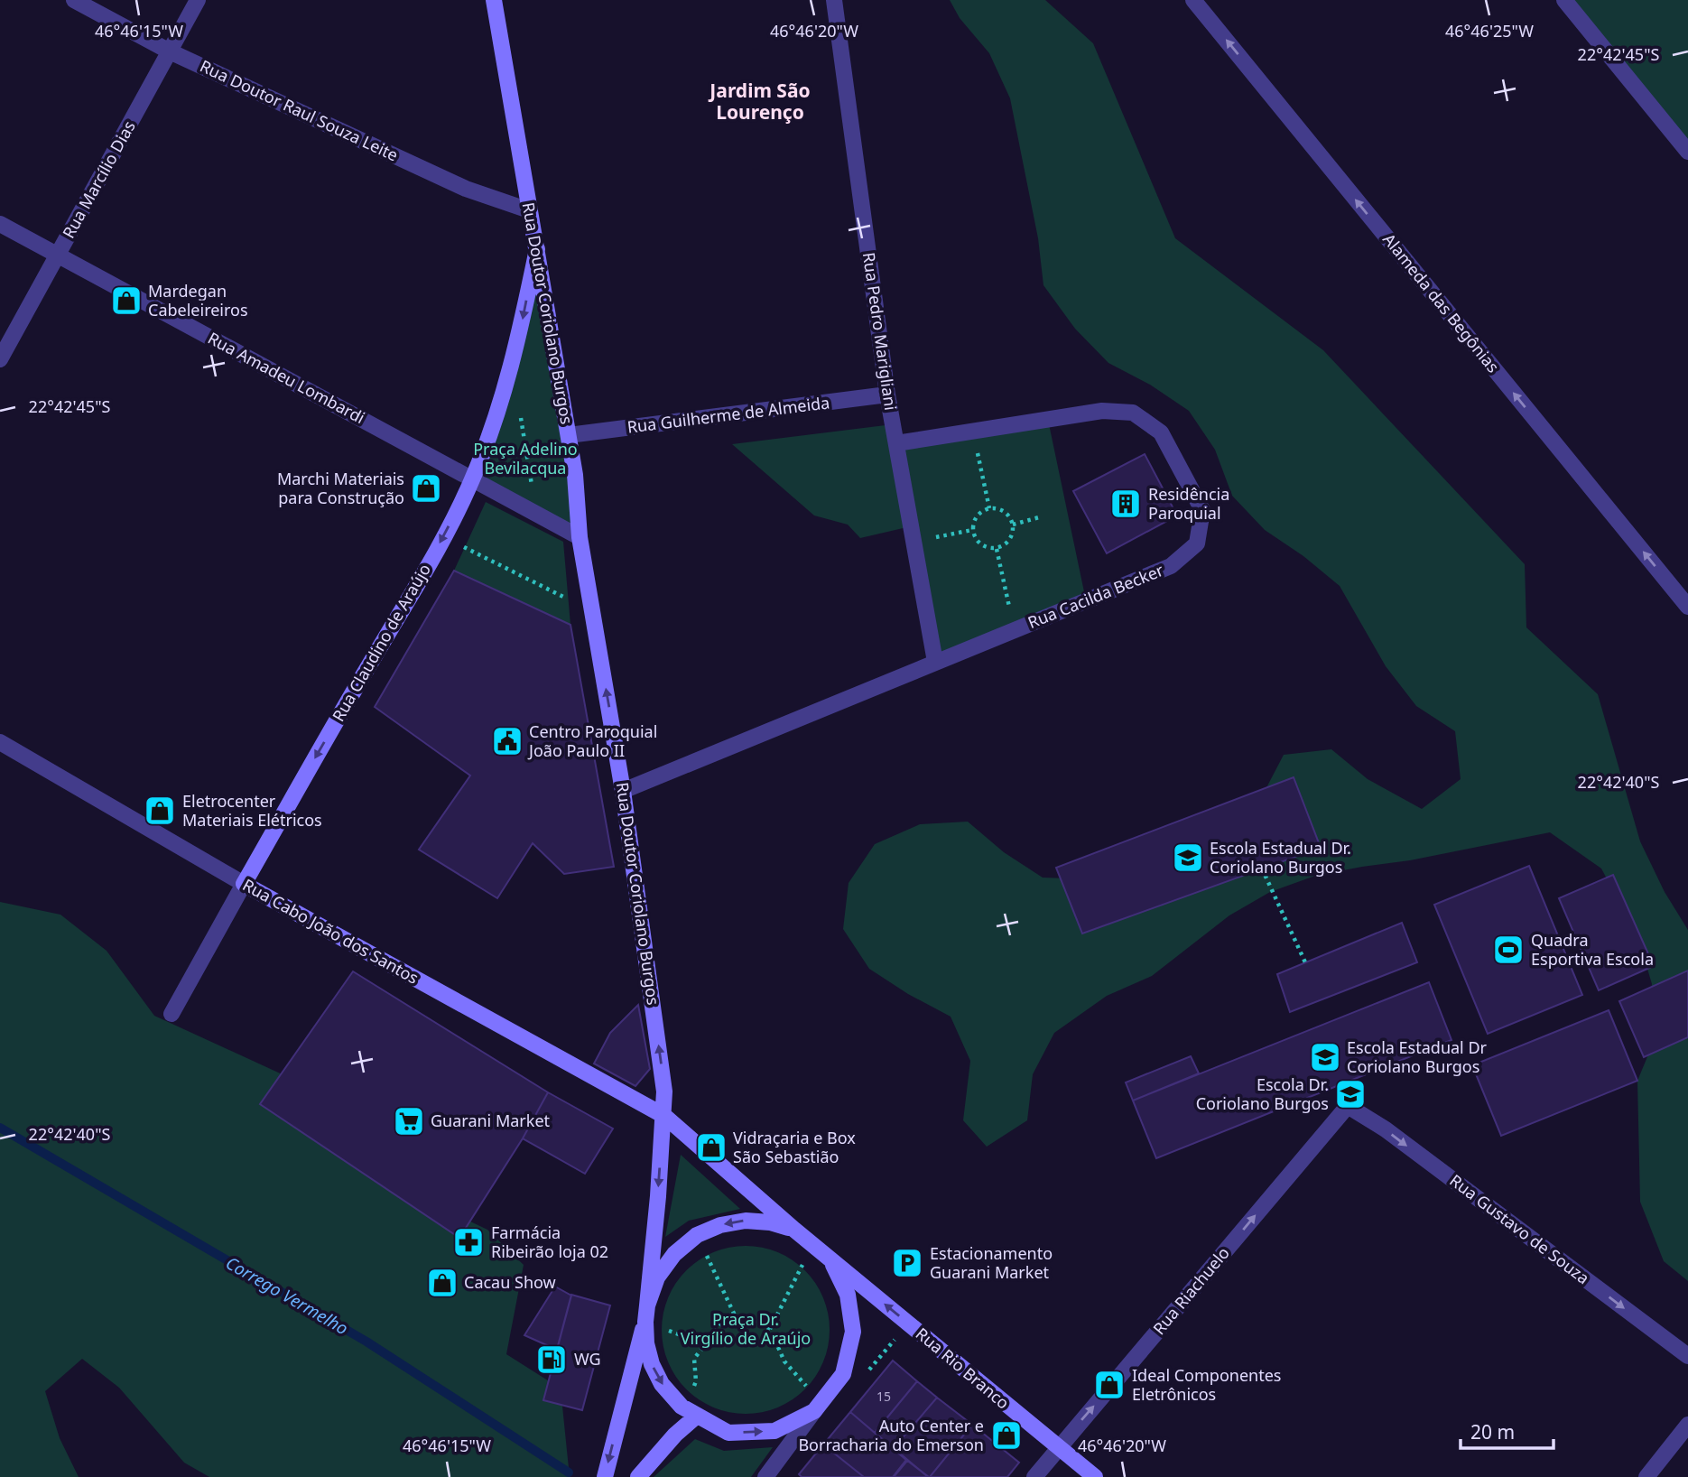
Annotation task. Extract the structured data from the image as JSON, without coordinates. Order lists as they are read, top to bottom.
{
  "streets": {
    "street": [
      "Rua Doutor Raul Souza Leite",
      "Rua Marcílio Dias",
      "Alameda das Begônias",
      "Rua Doutor Coriolano Burgos",
      "Rua Pedro Marigliani",
      "Rua Amadeu Lombardi",
      "Rua Guilherme de Almeida",
      "Rua Cacilda Becker",
      "Rua Claudino de Araújo",
      "Rua Cabo João dos Santos",
      "Rua Gustavo de Souza",
      "Rua Riachuelo",
      "Rua Rio Branco"
    ]
  },
  "crossings": [
    ["Rua Doutor Raul Souza Leite", "Rua Marcílio Dias"],
    ["Rua Doutor Raul Souza Leite", "Rua Doutor Coriolano Burgos"],
    ["Rua Marcílio Dias", "Rua Amadeu Lombardi"],
    ["Rua Doutor Coriolano Burgos", "Rua Guilherme de Almeida"],
    ["Rua Doutor Coriolano Burgos", "Rua Cacilda Becker"],
    ["Rua Doutor Coriolano Burgos", "Rua Claudino de Araújo"],
    ["Rua Doutor Coriolano Burgos", "Rua Cabo João dos Santos"],
    ["Rua Pedro Marigliani", "Rua Guilherme de Almeida"],
    ["Rua Pedro Marigliani", "Rua Cacilda Becker"],
    ["Rua Amadeu Lombardi", "Rua Claudino de Araújo"],
    ["Rua Claudino de Araújo", "Rua Cabo João dos Santos"],
    ["Rua Cabo João dos Santos", "Rua Rio Branco"],
    ["Rua Gustavo de Souza", "Rua Riachuelo"],
    ["Rua Riachuelo", "Rua Rio Branco"]
  ],
  "one_way": [
    "Alameda das Begônias",
    "Rua Claudino de Araújo",
    "Rua Gustavo de Souza",
    "Rua Riachuelo",
    "Rua Rio Branco"
  ],
  "districts": ["Jardim São Lourenço"],
  "water": ["Corrego Vermelho"],
  "parks": ["Praça Adelino Bevilacqua", "Praça Dr. Virgílio de Araújo"],
  "places": {
    "shop": [
      "Mardegan Cabeleireiros",
      "Marchi Materiais para Construção",
      "Eletrocenter Materiais Elétricos",
      "Vidraçaria e Box São Sebastião",
      "Cacau Show",
      "Ideal Componentes Eletrônicos",
      "Auto Center e Borracharia do Emerson"
    ],
    "building": ["Residência Paroquial"],
    "public building": ["Centro Paroquial João Paulo II"],
    "school or university": ["Escola Estadual Dr. Coriolano Burgos", "Escola Estadual Dr Coriolano Burgos", "Escola Dr. Coriolano Burgos"],
    "sports": ["Quadra Esportiva Escola"],
    "supermarket": ["Guarani Market"],
    "pharmacy": ["Farmácia Ribeirão loja 02"],
    "parking": ["Estacionamento Guarani Market"],
    "fuel station": ["WG"]
  },
  "house_numbers": ["15"],
  "scale_bar": "20 m",
  "coordinates": [
    "46°46'15\"W",
    "46°46'20\"W",
    "46°46'25\"W",
    "22°42'45\"S",
    "22°42'40\"S"
  ]
}
